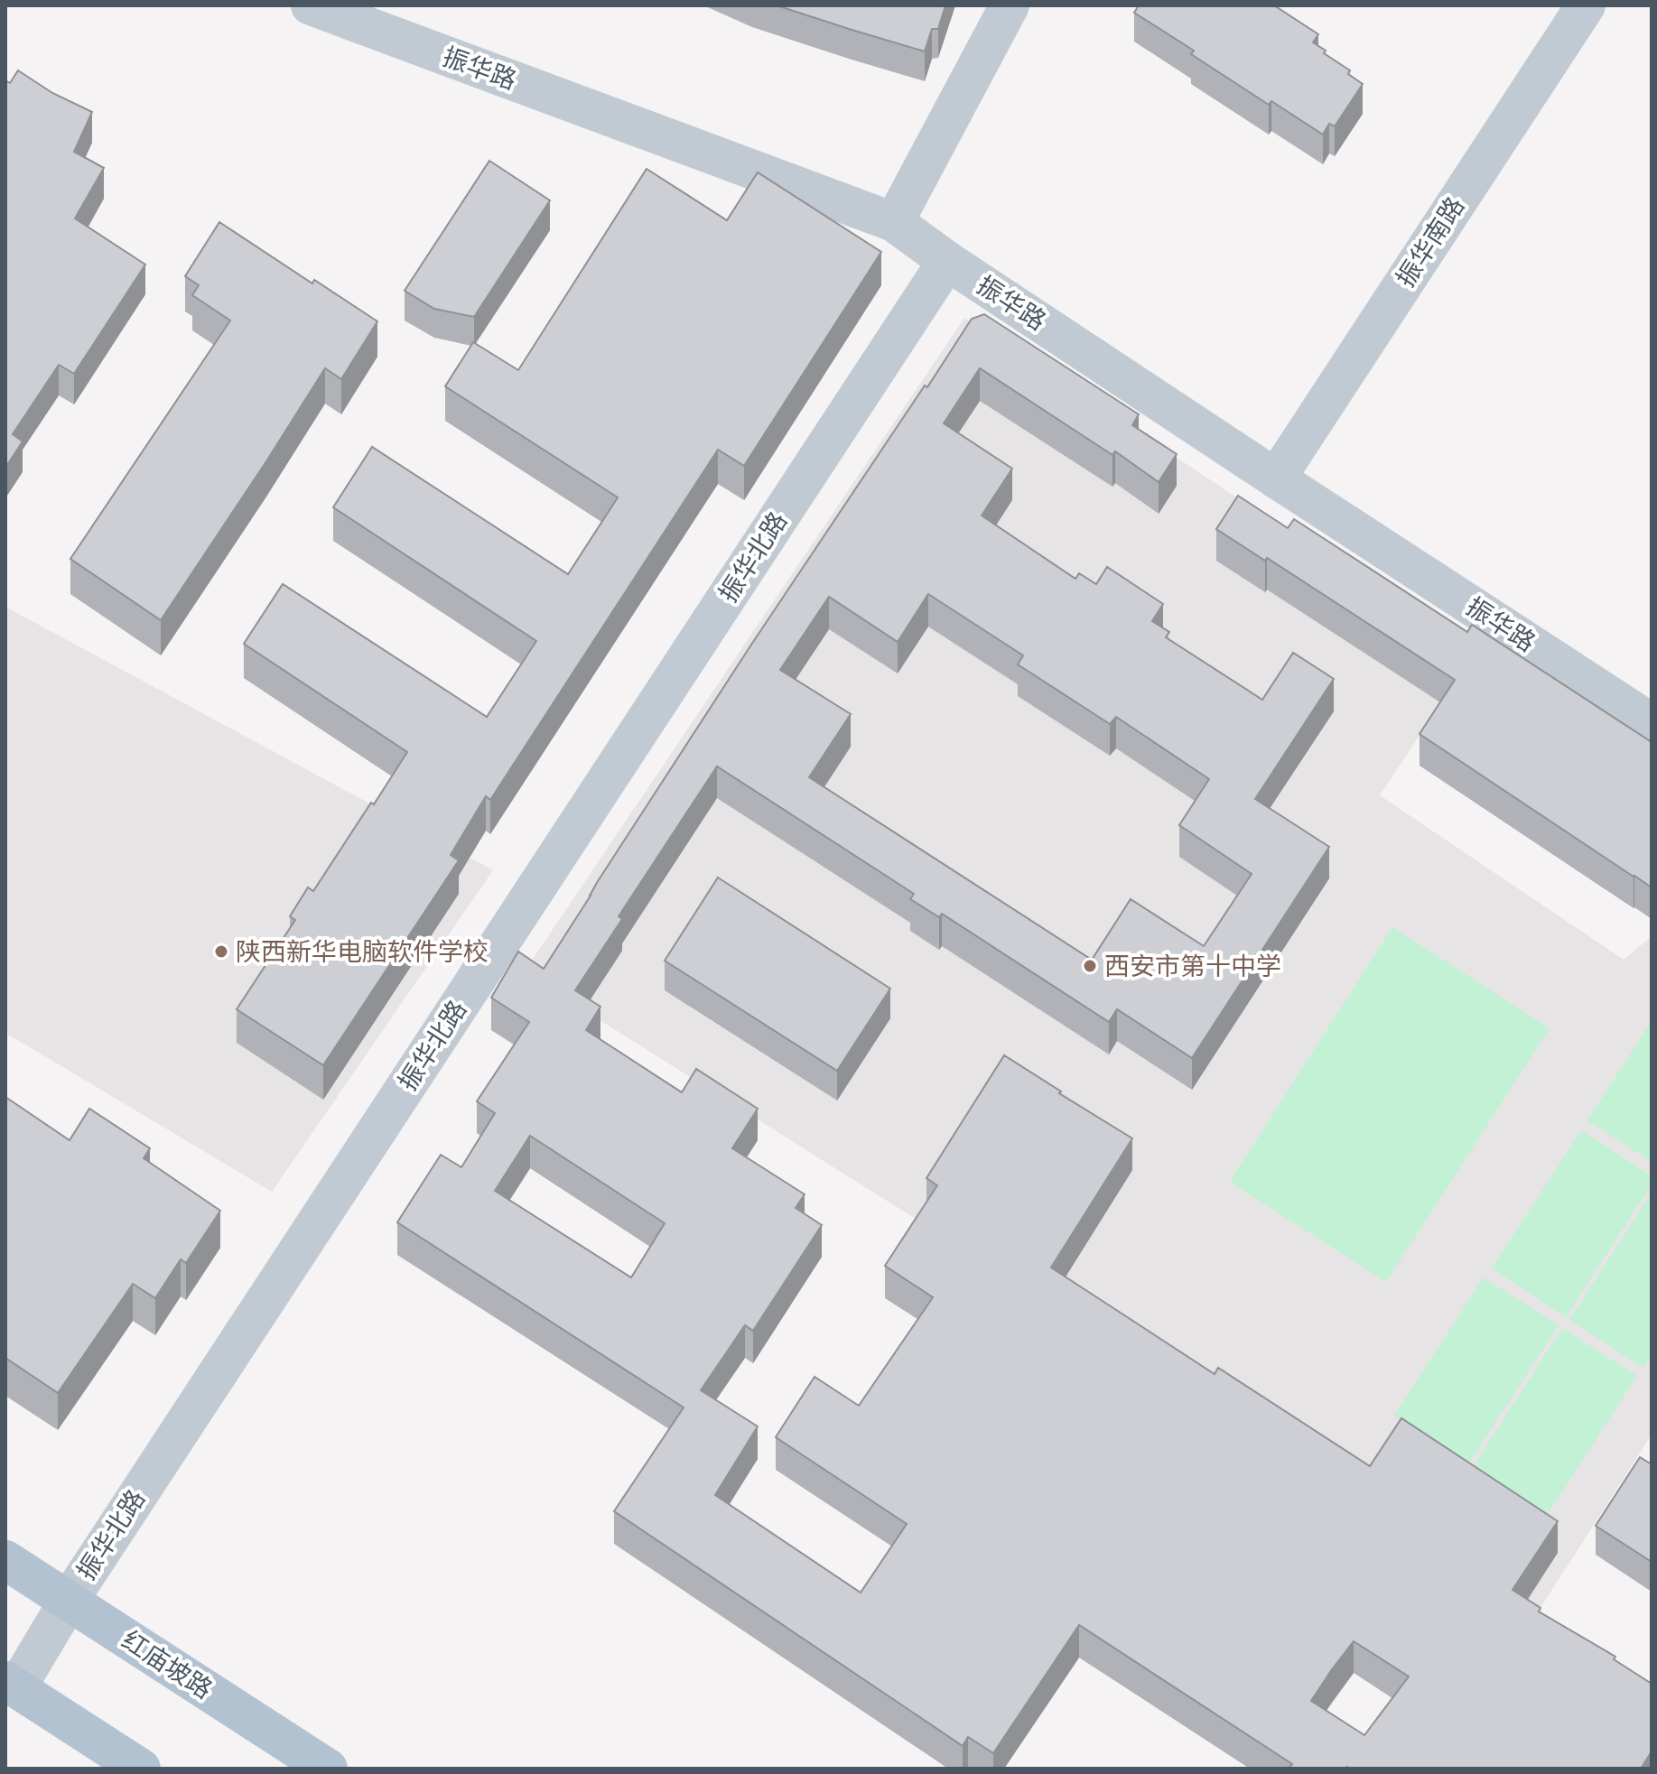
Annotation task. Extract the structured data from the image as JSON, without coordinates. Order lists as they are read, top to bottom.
{
  "streets": {
    "main road": ["红庙坡路"],
    "street": ["振华路", "振华南路", "振华北路"]
  },
  "crossings": [
    ["振华路", "振华南路"],
    ["振华路", "振华北路"],
    ["振华北路", "红庙坡路"]
  ],
  "places": ["陕西新华电脑软件学校", "西安市第十中学"]
}
